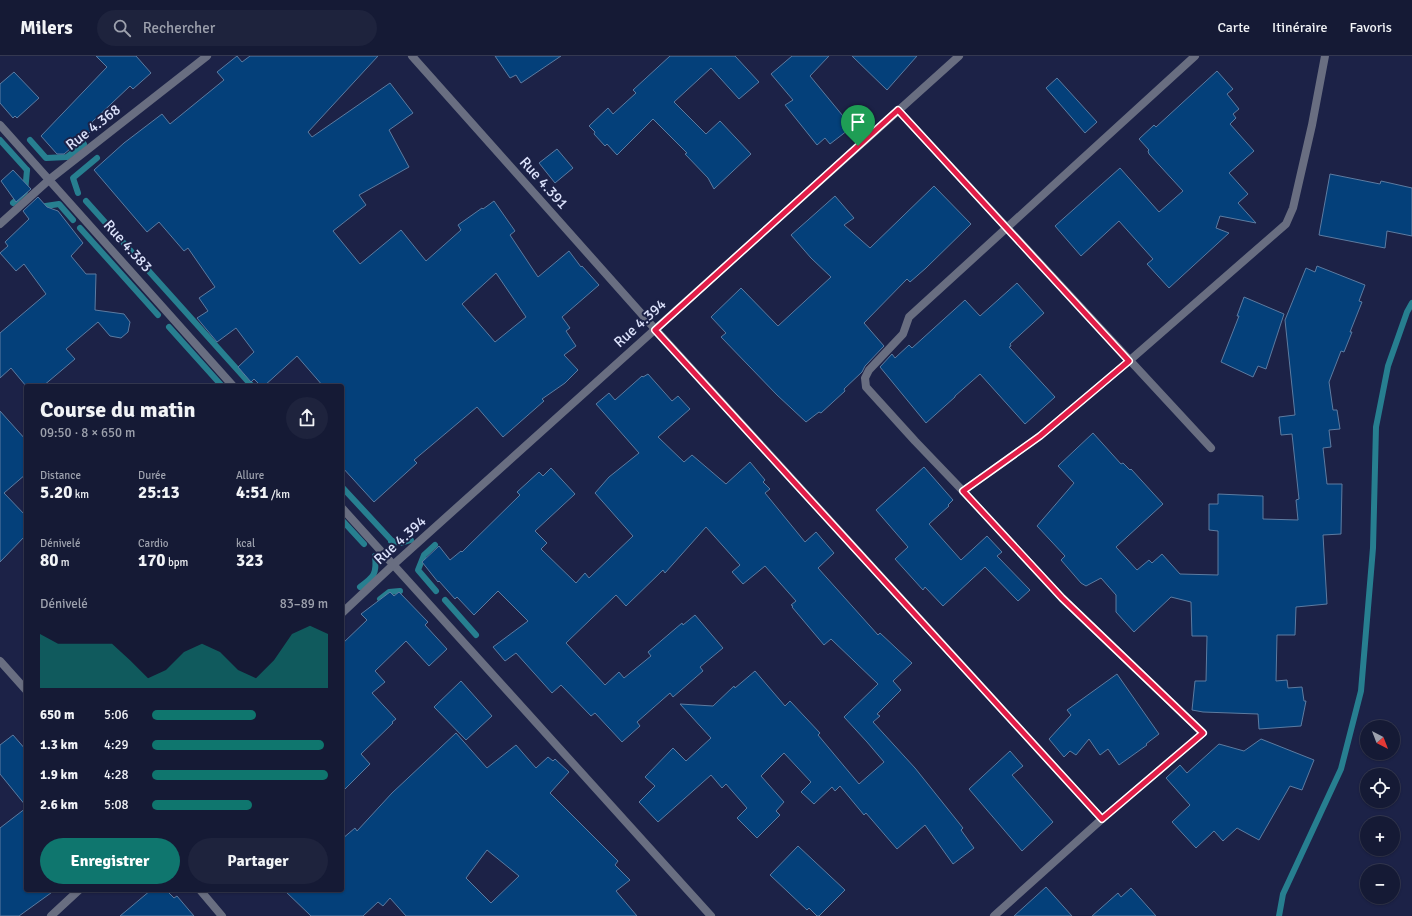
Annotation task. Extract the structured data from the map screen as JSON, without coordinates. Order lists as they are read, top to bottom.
{
  "streets": {
    "street": [
      "Rue 4.368",
      "Rue 4.391",
      "Rue 4.383",
      "Rue 4.394"
    ]
  },
  "crossings": [
    ["Rue 4.368", "Rue 4.383"],
    ["Rue 4.391", "Rue 4.394"]
  ],
  "north": "bottom right",
  "page": {
    "header": "Milers",
    "search": "Rechercher",
    "nav": ["Carte", "Itinéraire", "Favoris"],
    "heading": ["Course du matin", "09:50 · 8 × 650 m"],
    "stats": [
      ["Distance", "5.20 km"],
      ["Durée", "25:13"],
      ["Allure", "4:51 /km"],
      ["Dénivelé", "80 m"],
      ["Cardio", "170 bpm"],
      ["kcal", "323"]
    ],
    "chart": ["Dénivelé", "83–89 m"],
    "list": [
      {
        "name": "650 m",
        "note": "5:06"
      },
      {
        "name": "1.3 km",
        "note": "4:29"
      },
      {
        "name": "1.9 km",
        "note": "4:28"
      },
      {
        "name": "2.6 km",
        "note": "5:08"
      }
    ],
    "map_buttons": ["+", "−"],
    "buttons": ["Enregistrer", "Partager"]
  }
}
